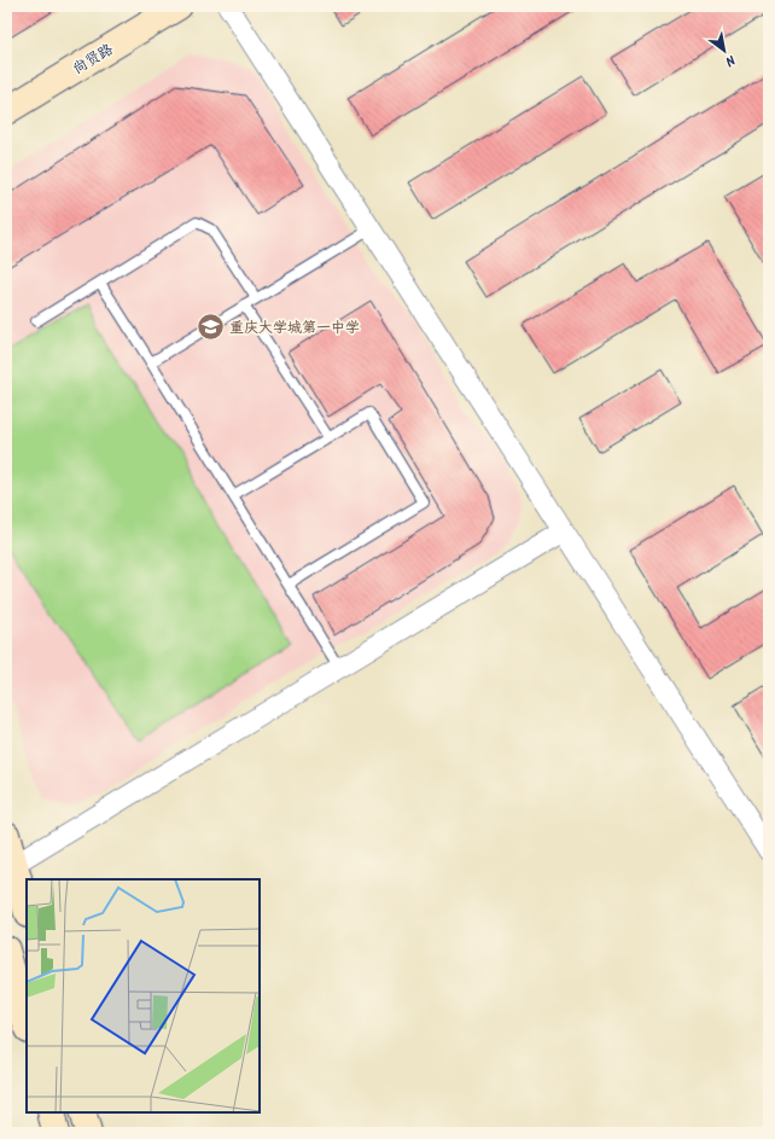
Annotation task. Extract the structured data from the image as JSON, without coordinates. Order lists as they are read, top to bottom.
{
  "streets": {
    "main road": ["尚贤路"]
  },
  "places": {
    "school or university": ["重庆大学城第一中学"]
  },
  "north": "bottom right"
}
